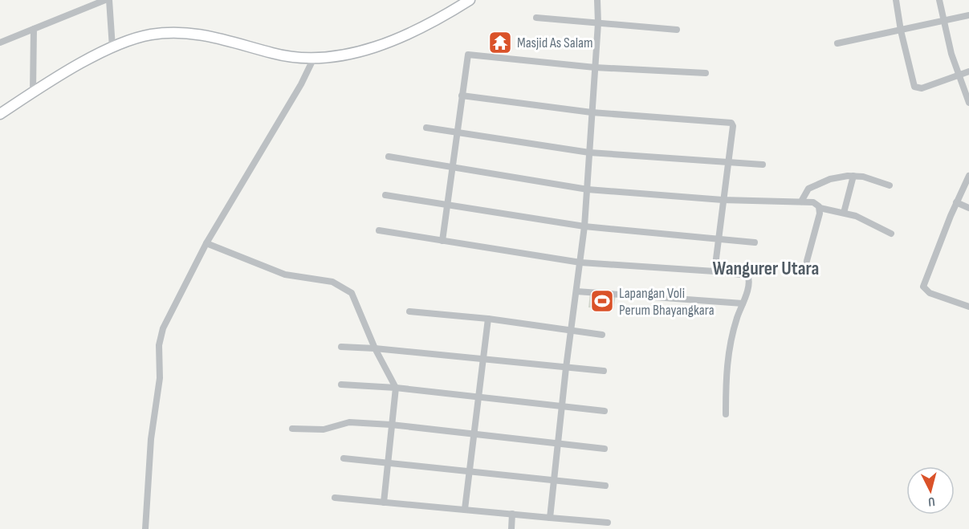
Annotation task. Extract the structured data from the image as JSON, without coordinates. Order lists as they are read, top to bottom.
{
  "districts": ["Wangurer Utara"],
  "places": {
    "temple": ["Masjid As Salam"],
    "sports": ["Lapangan Voli Perum Bhayangkara"]
  },
  "north": "bottom"
}
